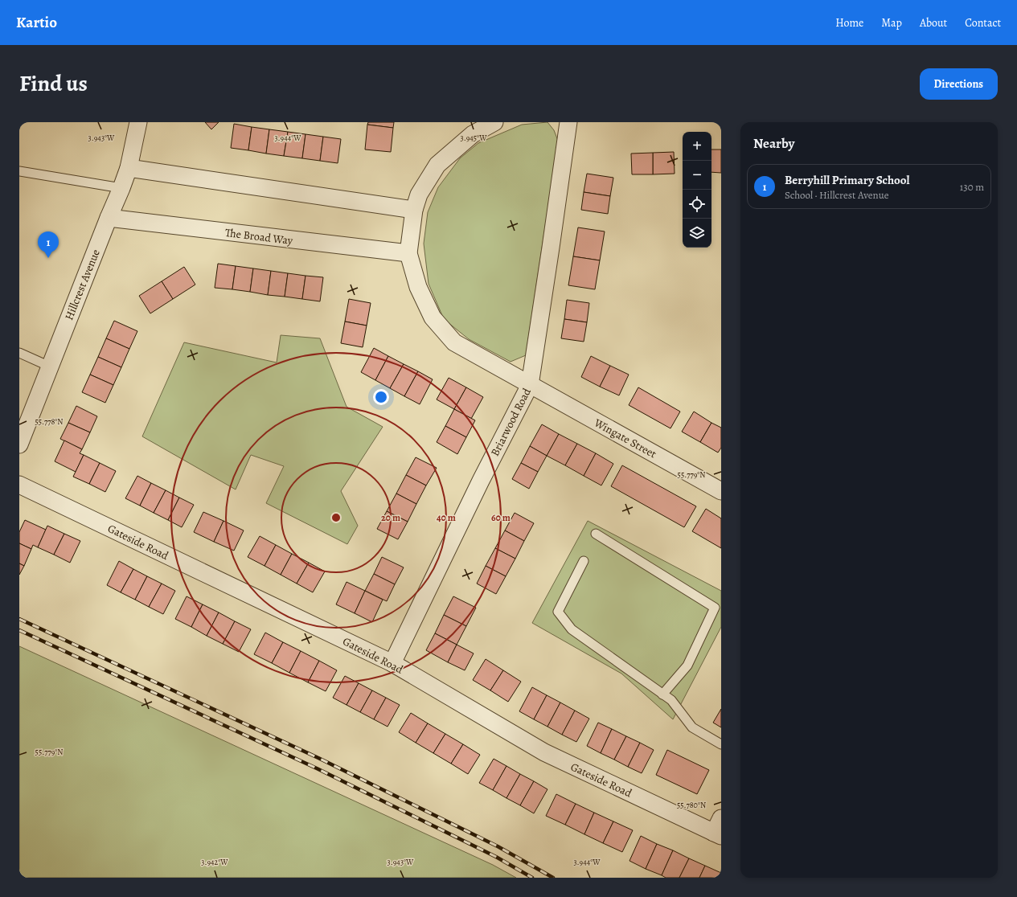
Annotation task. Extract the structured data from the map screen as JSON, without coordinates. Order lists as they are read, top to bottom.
{
  "streets": {
    "street": [
      "The Broad Way",
      "Hillcrest Avenue",
      "Briarwood Road",
      "Wingate Street",
      "Gateside Road"
    ]
  },
  "crossings": [
    ["The Broad Way", "Hillcrest Avenue"],
    ["Briarwood Road", "Wingate Street"],
    ["Briarwood Road", "Gateside Road"]
  ],
  "page": {
    "header": "Kartio",
    "nav": [
      "Home",
      "Map",
      "About",
      "Contact"
    ],
    "title": "Find us",
    "buttons": "Directions",
    "heading": "Nearby",
    "map_buttons": ["+", "−"],
    "list": [
      {
        "mark": "1",
        "name": "Berryhill Primary School",
        "note": "School · Hillcrest Avenue",
        "value": "130 m"
      }
    ],
    "pins": "1"
  },
  "coordinates": [
    "3.943°W",
    "3.944°W",
    "3.945°W",
    "55.778°N",
    "55.779°N",
    "55.780°N",
    "3.942°W"
  ],
  "rings": ["20 m", "40 m", "60 m"]
}
